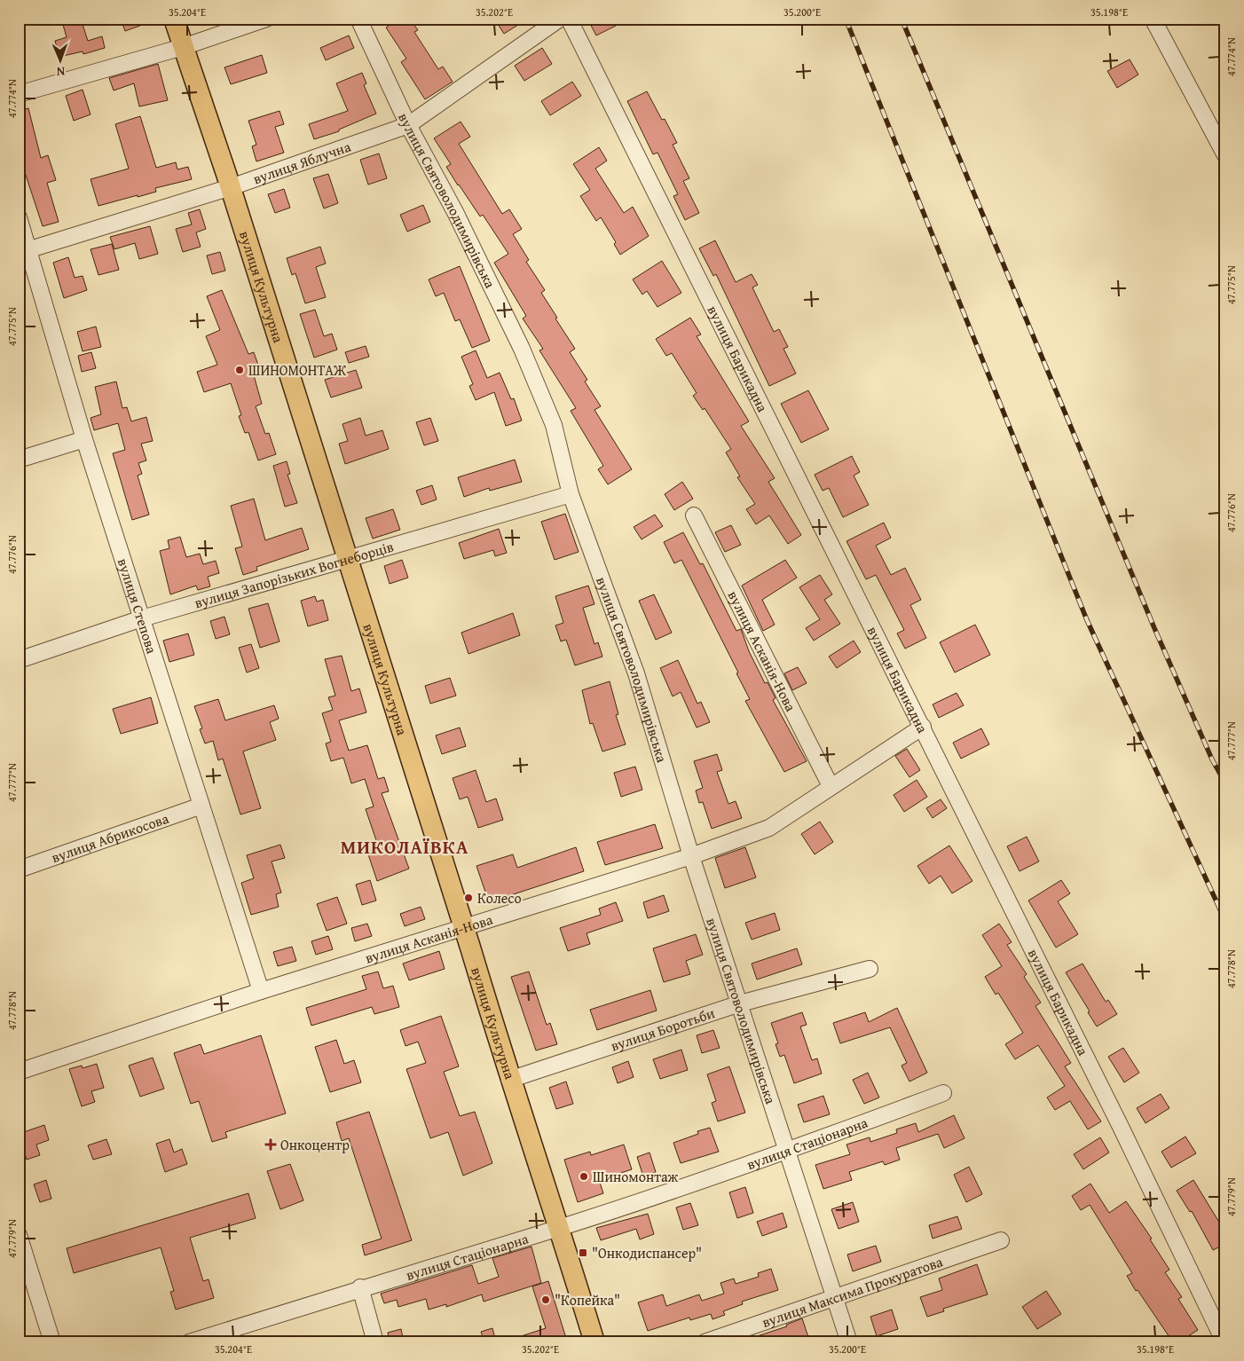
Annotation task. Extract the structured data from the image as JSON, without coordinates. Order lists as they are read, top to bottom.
{
  "streets": {
    "main road": ["вулиця Культурна"],
    "street": [
      "вулиця Яблучна",
      "вулиця Святоволодимирівська",
      "вулиця Барикадна",
      "вулиця Запорізьких Вогнеборців",
      "вулиця Степова",
      "вулиця Асканія-Нова",
      "вулиця Абрикосова",
      "вулиця Боротьби",
      "вулиця Стаціонарна",
      "вулиця Максима Прокуратова"
    ]
  },
  "crossings": [
    ["вулиця Яблучна", "вулиця Святоволодимирівська"],
    ["вулиця Яблучна", "вулиця Культурна"],
    ["вулиця Яблучна", "вулиця Степова"],
    ["вулиця Святоволодимирівська", "вулиця Запорізьких Вогнеборців"],
    ["вулиця Святоволодимирівська", "вулиця Асканія-Нова"],
    ["вулиця Святоволодимирівська", "вулиця Боротьби"],
    ["вулиця Святоволодимирівська", "вулиця Стаціонарна"],
    ["вулиця Святоволодимирівська", "вулиця Максима Прокуратова"],
    ["вулиця Культурна", "вулиця Запорізьких Вогнеборців"],
    ["вулиця Культурна", "вулиця Асканія-Нова"],
    ["вулиця Культурна", "вулиця Боротьби"],
    ["вулиця Культурна", "вулиця Стаціонарна"],
    ["вулиця Барикадна", "вулиця Асканія-Нова"],
    ["вулиця Запорізьких Вогнеборців", "вулиця Степова"],
    ["вулиця Степова", "вулиця Асканія-Нова"],
    ["вулиця Степова", "вулиця Абрикосова"]
  ],
  "districts": ["МИКОЛАЇВКА"],
  "places": {
    "other": [
      "ШИНОМОНТАЖ",
      "Колесо",
      "Шиномонтаж",
      "\"Копейка\""
    ],
    "health": ["Онкоцентр"],
    "transit": ["\"Онкодиспансер\""]
  },
  "north": "bottom",
  "coordinates": [
    "35.204°E",
    "35.202°E",
    "35.200°E",
    "35.198°E",
    "47.774°N",
    "47.775°N",
    "47.776°N",
    "47.777°N",
    "47.778°N",
    "47.779°N"
  ]
}
